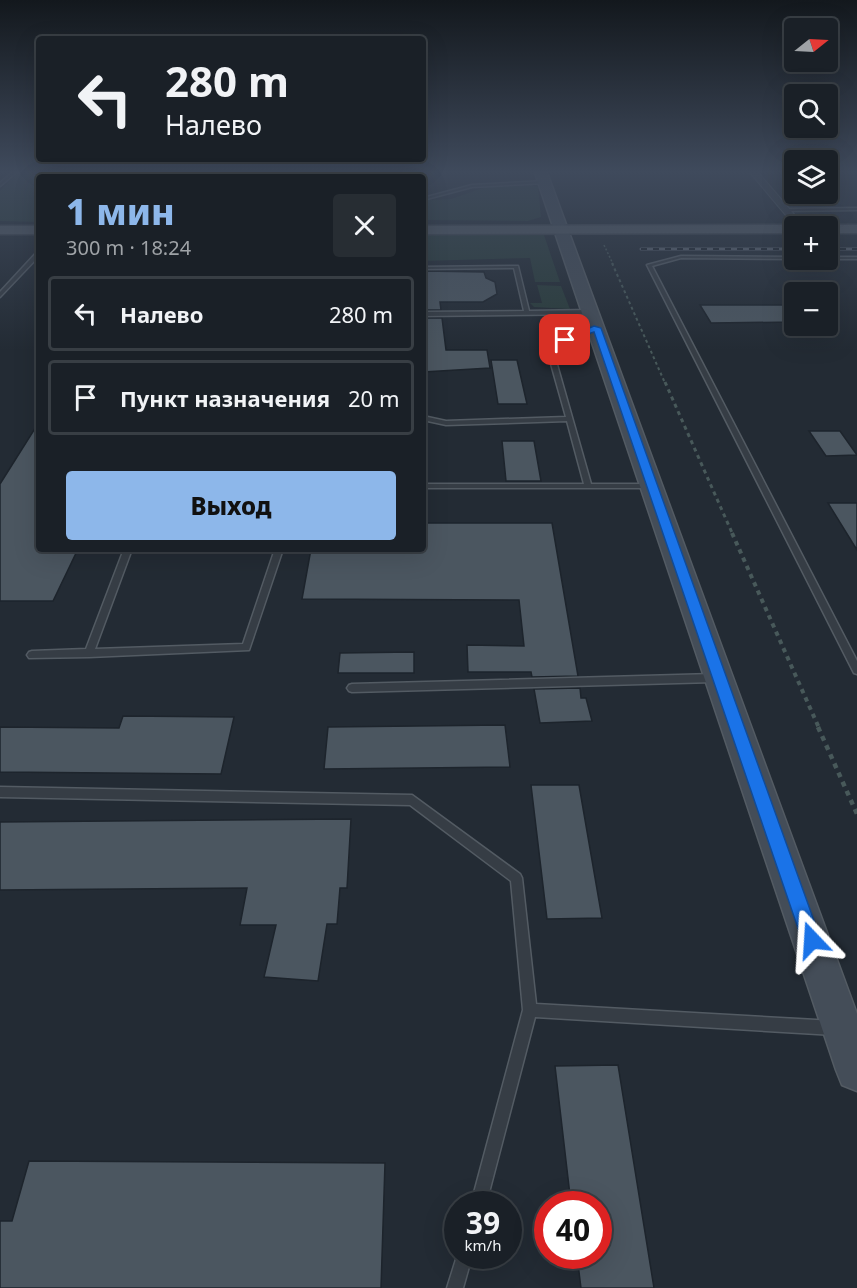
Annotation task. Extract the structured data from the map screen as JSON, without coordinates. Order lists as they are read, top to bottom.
{
  "north": "right",
  "page": {
    "map_buttons": ["+", "−"],
    "turn": ["280 m", "Налево"],
    "heading": ["1 мин", "300 m · 18:24"],
    "list": [
      {
        "name": "Налево",
        "value": "280 m"
      },
      {
        "name": "Пункт назначения",
        "value": "20 m"
      }
    ],
    "buttons": "Выход",
    "speed": "39 km/h",
    "limit": "40"
  }
}
